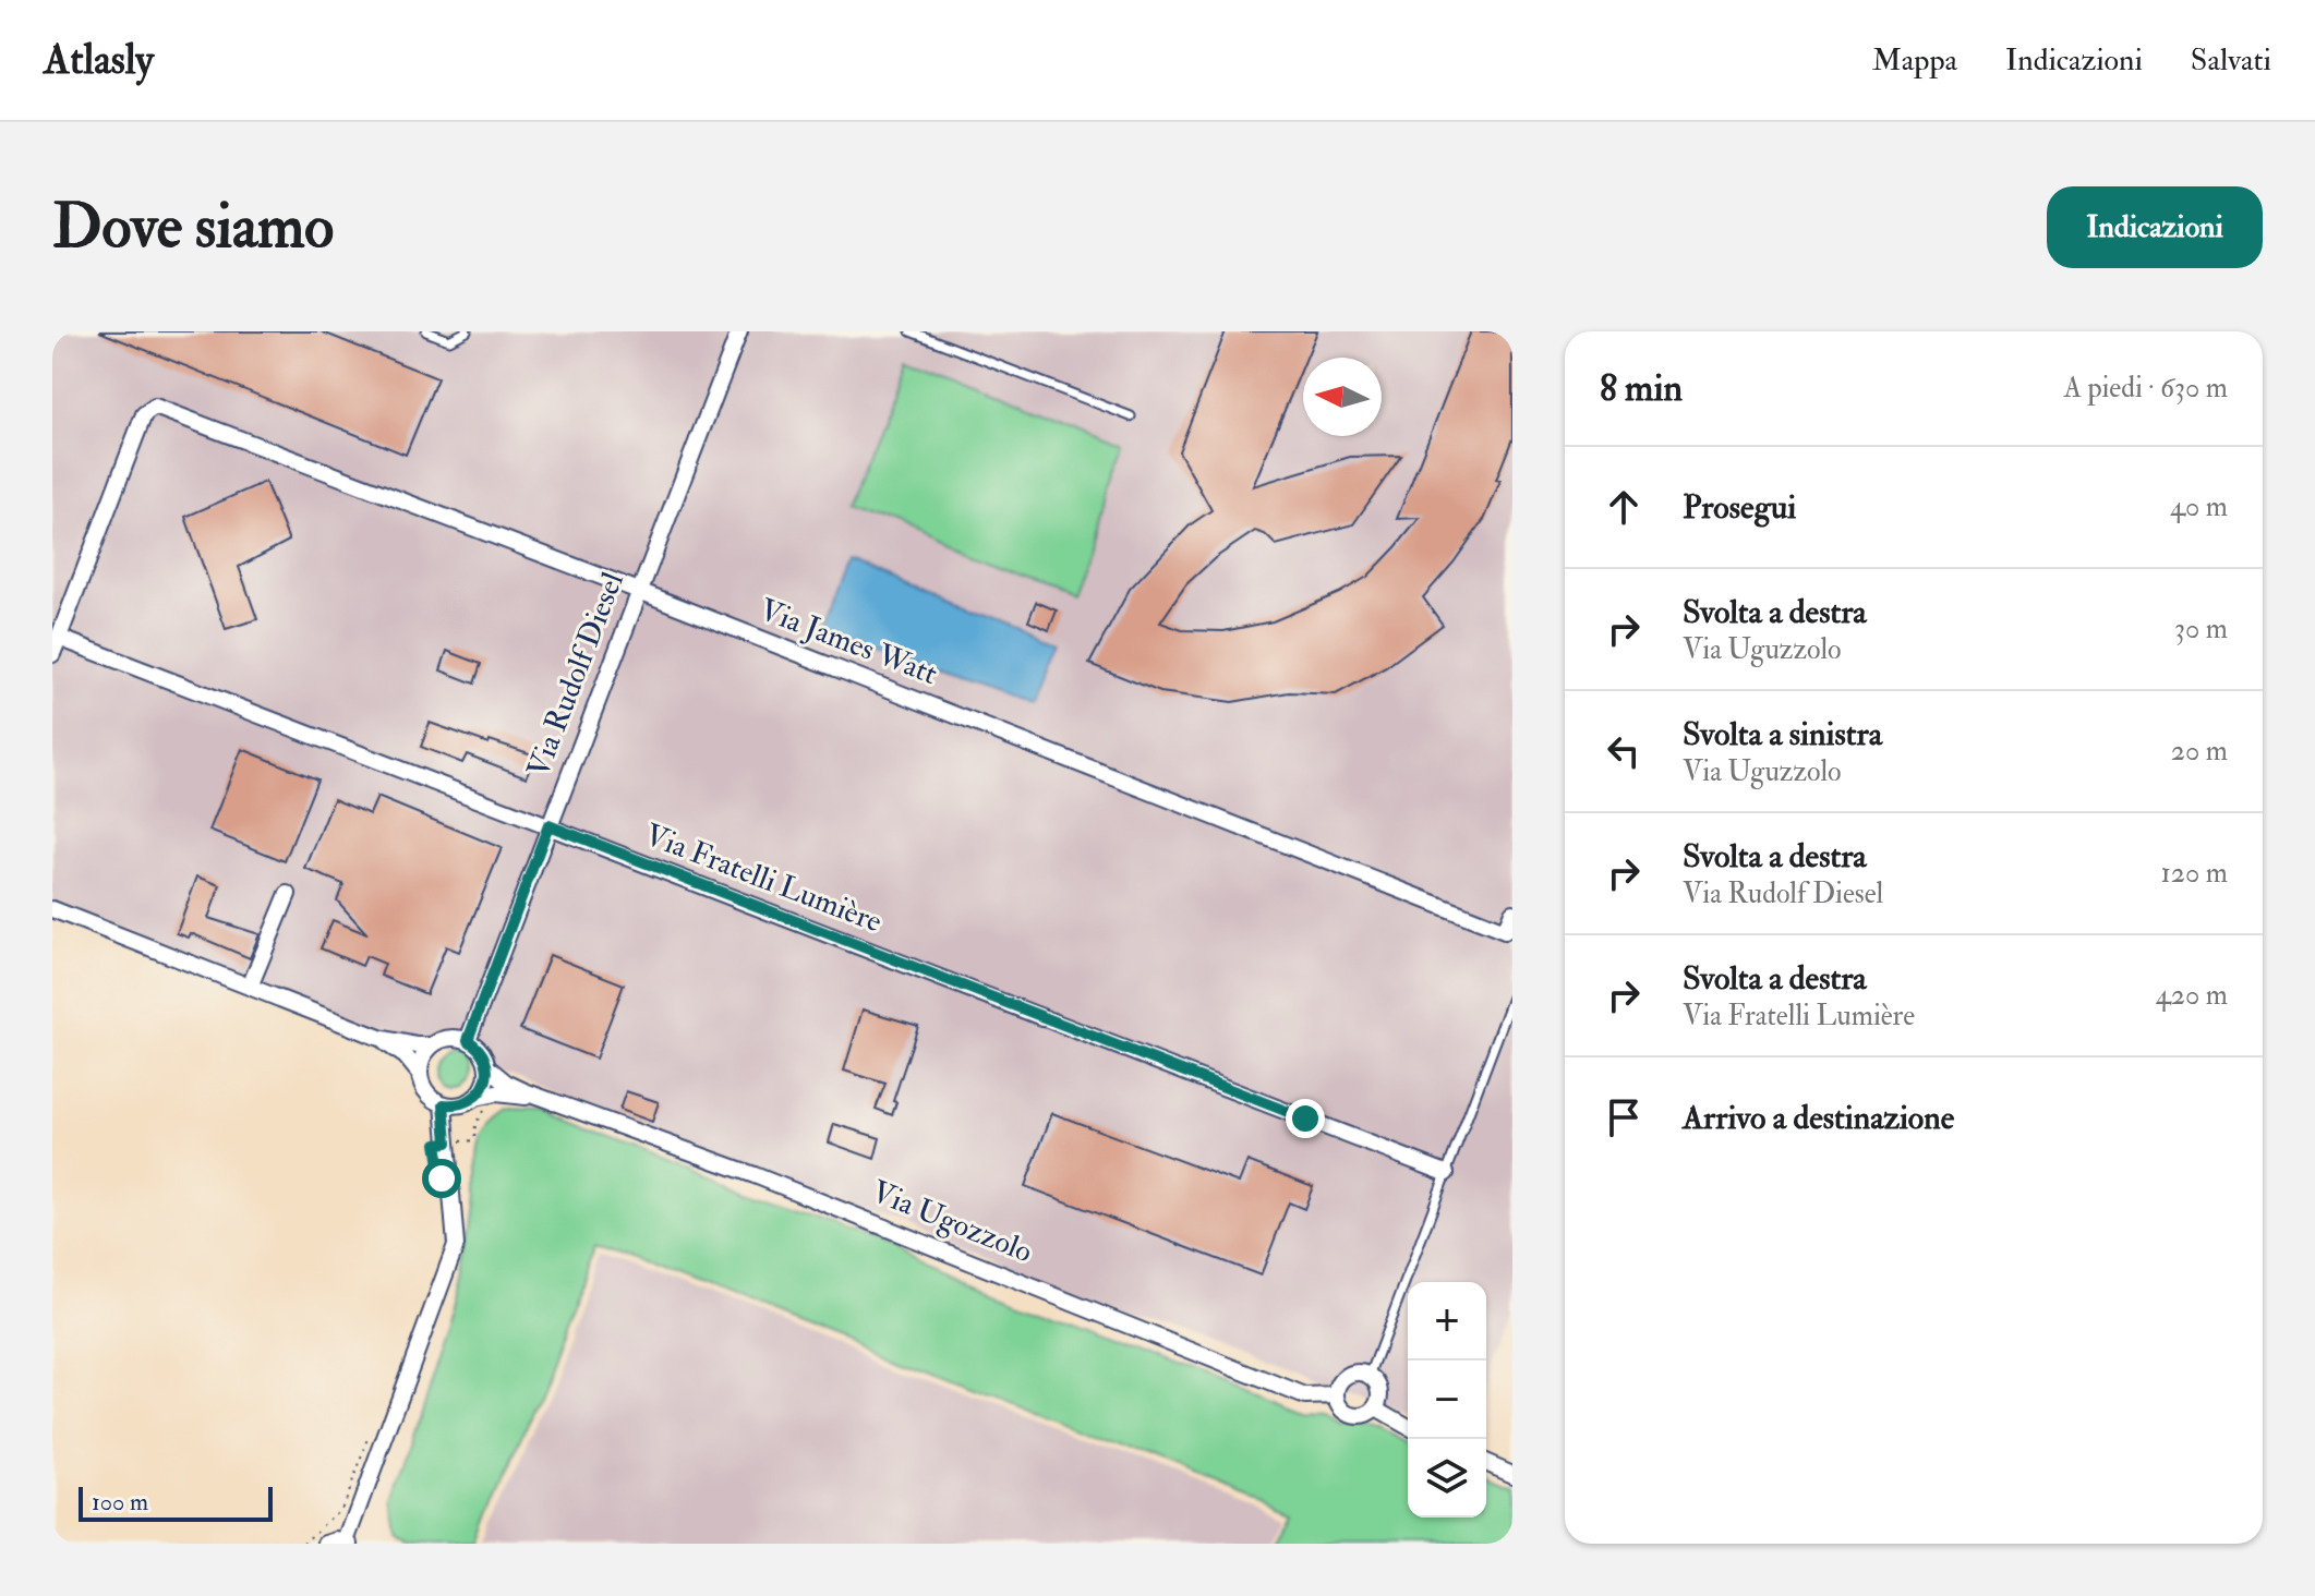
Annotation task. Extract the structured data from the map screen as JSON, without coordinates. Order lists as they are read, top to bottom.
{
  "streets": {
    "street": [
      "Via James Watt",
      "Via Rudolf Diesel",
      "Via Fratelli Lumière",
      "Via Ugozzolo"
    ]
  },
  "crossings": [
    ["Via James Watt", "Via Rudolf Diesel"],
    ["Via James Watt", "Via Fratelli Lumière"],
    ["Via Rudolf Diesel", "Via Fratelli Lumière"],
    ["Via Rudolf Diesel", "Via Ugozzolo"]
  ],
  "scale_bar": "100 m",
  "north": "left",
  "page": {
    "header": "Atlasly",
    "nav": ["Mappa", "Indicazioni", "Salvati"],
    "buttons": "Indicazioni",
    "title": "Dove siamo",
    "heading": ["8 min", "A piedi · 630 m"],
    "list": [
      ["Prosegui", "40 m"],
      ["Svolta a destra", "Via Uguzzolo", "30 m"],
      ["Svolta a sinistra", "Via Uguzzolo", "20 m"],
      ["Svolta a destra", "Via Rudolf Diesel", "120 m"],
      ["Svolta a destra", "Via Fratelli Lumière", "420 m"],
      "Arrivo a destinazione"
    ],
    "map_buttons": ["+", "−"],
    "scale": "100 m"
  }
}
